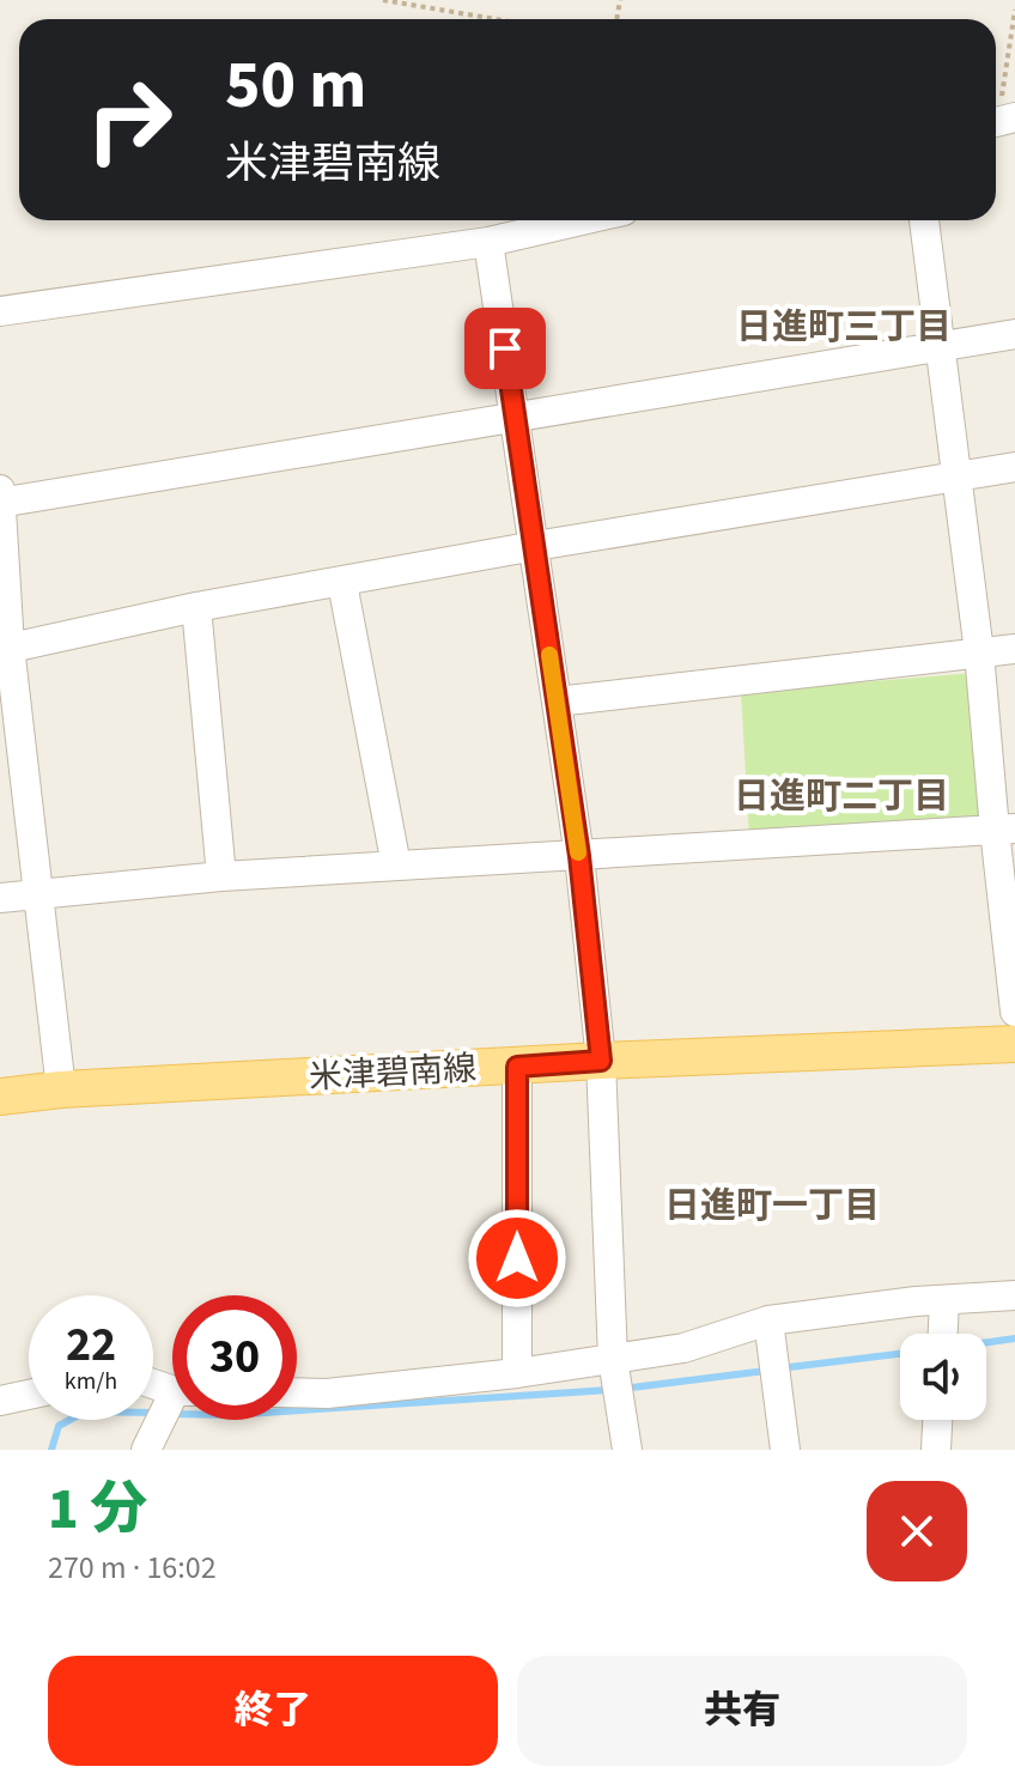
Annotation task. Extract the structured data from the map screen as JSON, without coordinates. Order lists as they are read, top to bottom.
{
  "streets": {
    "main road": ["米津碧南線"]
  },
  "districts": ["日進町三丁目", "日進町二丁目", "日進町一丁目"],
  "page": {
    "turn": ["50 m", "米津碧南線"],
    "speed": "22 km/h",
    "limit": "30",
    "heading": ["1 分", "270 m · 16:02"],
    "buttons": ["終了", "共有"]
  }
}
